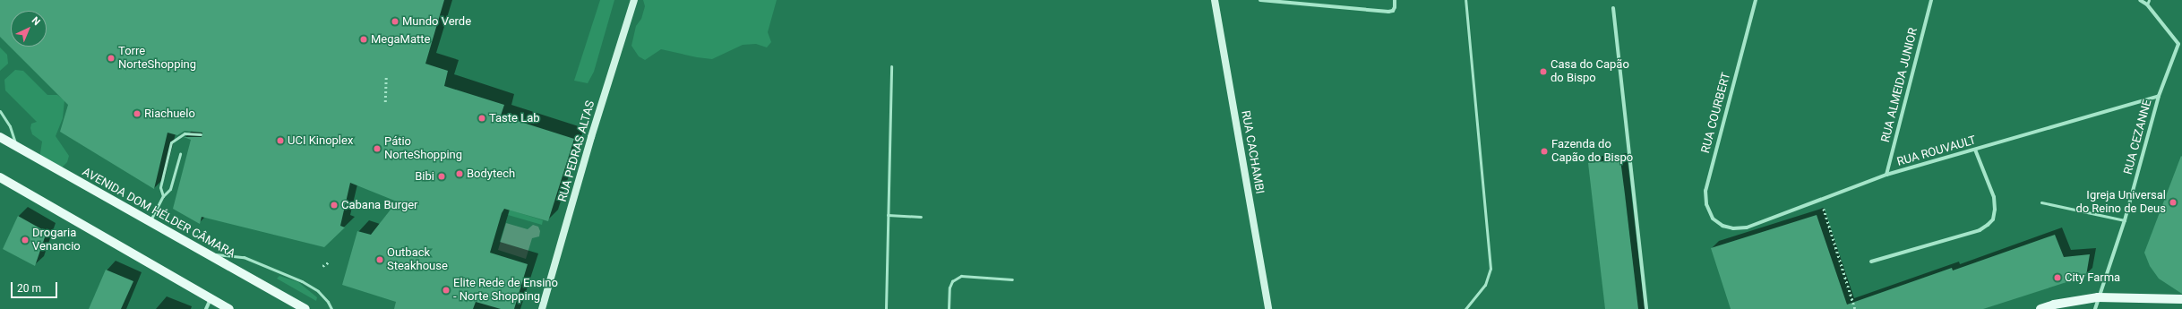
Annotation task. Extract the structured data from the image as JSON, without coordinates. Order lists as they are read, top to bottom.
{
  "streets": {
    "main road": ["RUA PEDRAS ALTAS", "RUA CACHAMBI", "AVENIDA DOM HÉLDER CÂMARA"],
    "street": [
      "RUA ALMEIDA JUNIOR",
      "RUA COURBERT",
      "RUA CEZANNE",
      "RUA ROUVAULT"
    ]
  },
  "crossings": [
    ["RUA ALMEIDA JUNIOR", "RUA ROUVAULT"],
    ["RUA COURBERT", "RUA ROUVAULT"],
    ["RUA CEZANNE", "RUA ROUVAULT"]
  ],
  "places": [
    "Mundo Verde",
    "MegaMatte",
    "Torre NorteShopping",
    "Casa do Capão do Bispo",
    "Riachuelo",
    "Taste Lab",
    "UCI Kinoplex",
    "Pátio NorteShopping",
    "Fazenda do Capão do Bispo",
    "Bodytech",
    "Bibi",
    "Igreja Universal do Reino de Deus",
    "Cabana Burger",
    "Drogaria Venancio",
    "Outback Steakhouse",
    "City Farma",
    "Elite Rede de Ensino - Norte Shopping"
  ],
  "scale_bar": "20 m",
  "north": "top right"
}
